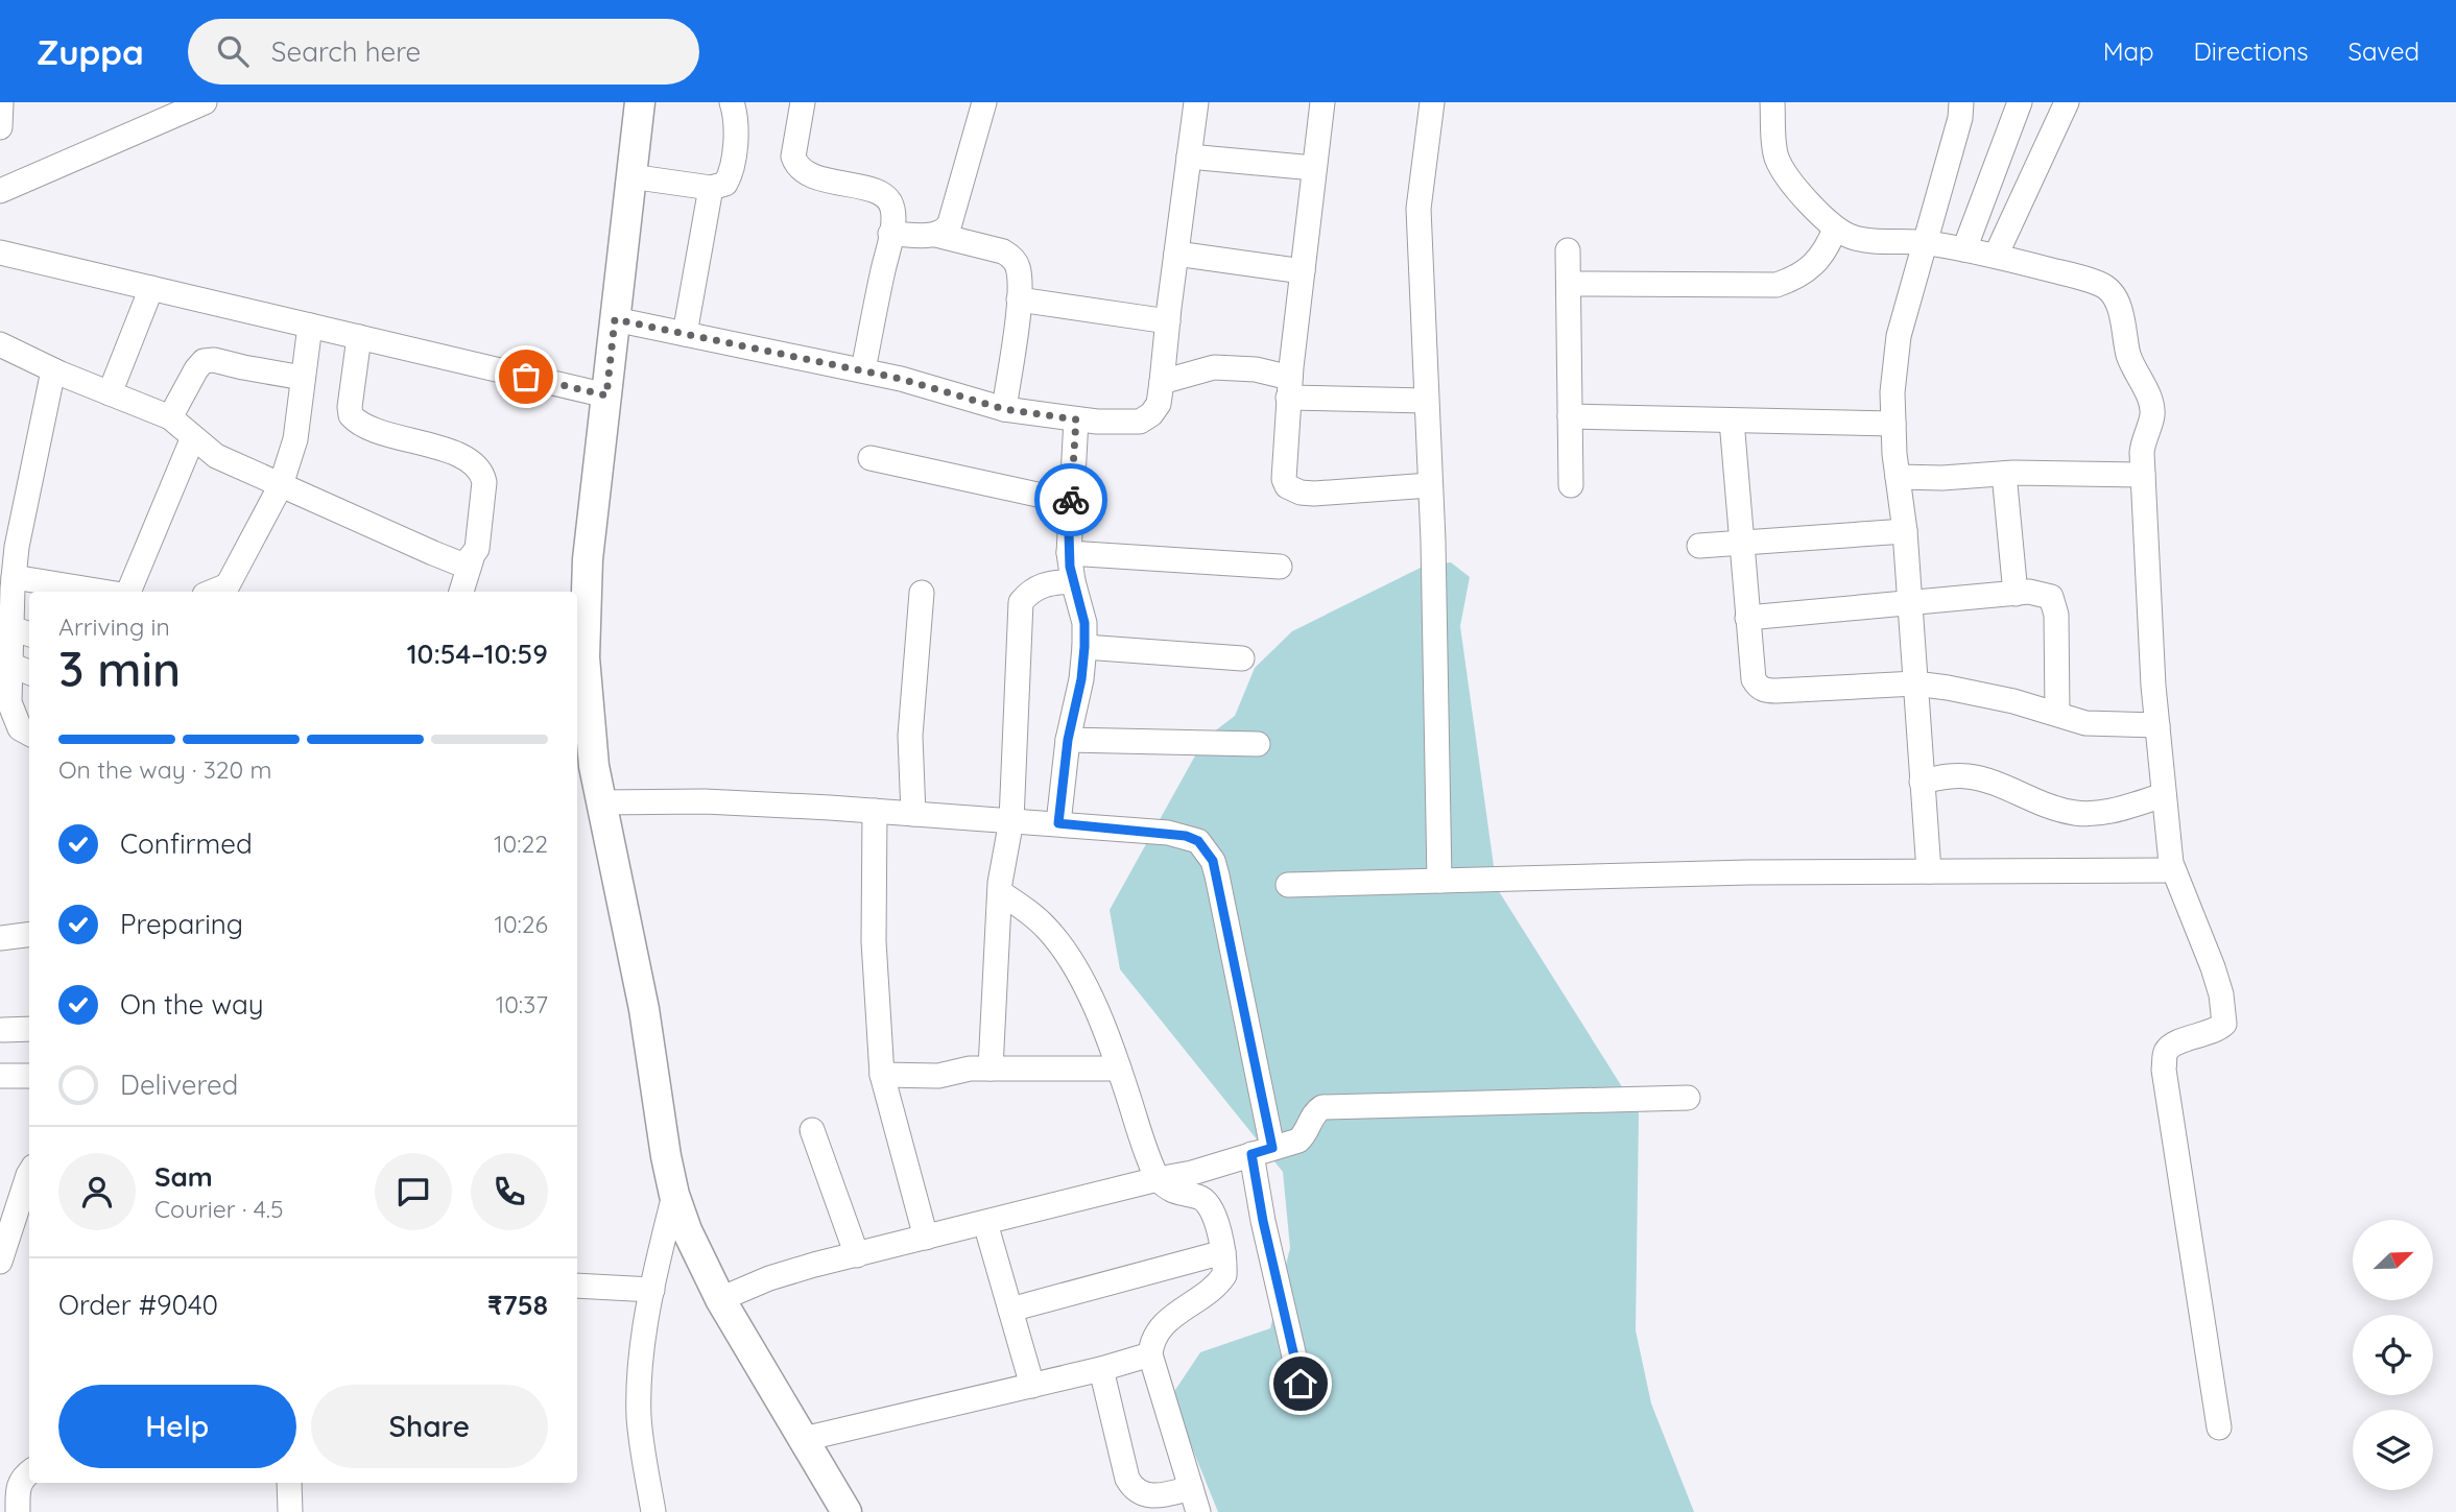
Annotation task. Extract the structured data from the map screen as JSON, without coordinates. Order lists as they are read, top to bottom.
{
  "north": "top right",
  "page": {
    "header": "Zuppa",
    "search": "Search here",
    "nav": ["Map", "Directions", "Saved"],
    "heading": ["3 min", "Arriving in", "10:54–10:59"],
    "panel": [
      "Sam",
      "Courier · 4.5",
      "Order #9040",
      "₹758"
    ],
    "bar": "On the way · 320 m",
    "list": [
      ["Confirmed", "10:22"],
      ["Preparing", "10:26"],
      ["On the way", "10:37"],
      "Delivered"
    ],
    "buttons": ["Help", "Share"]
  }
}
